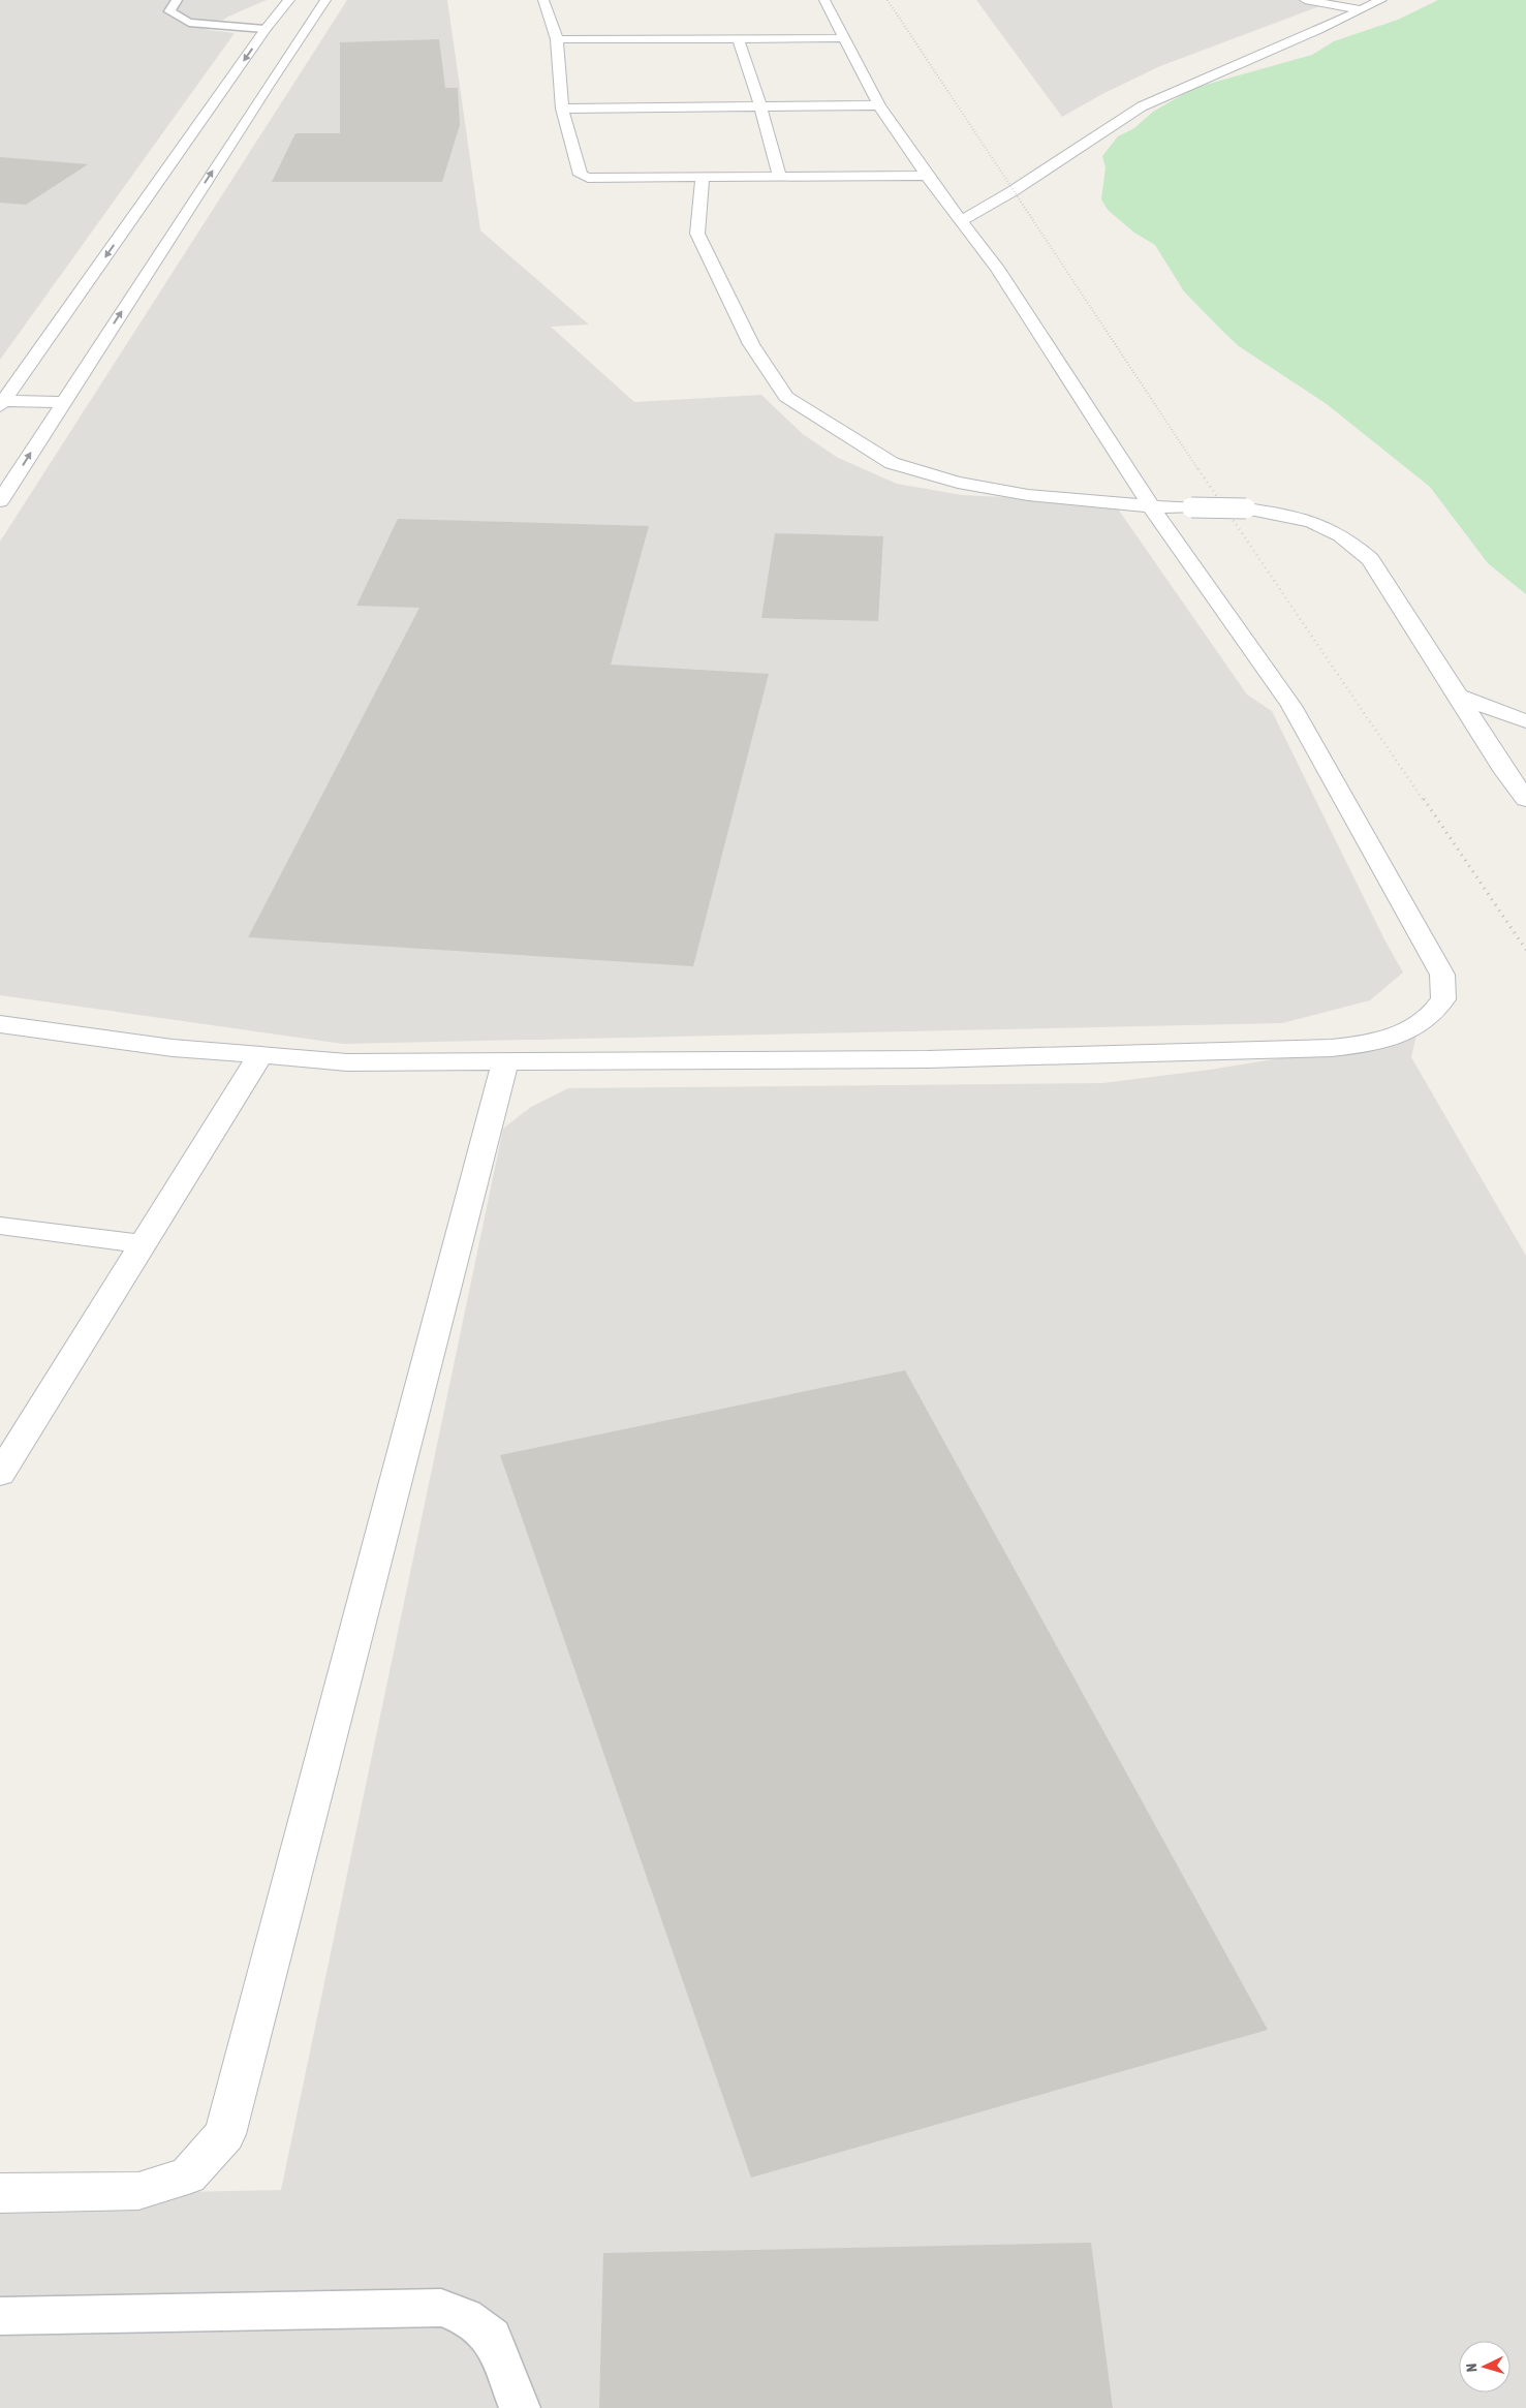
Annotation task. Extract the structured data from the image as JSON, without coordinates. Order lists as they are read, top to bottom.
{
  "north": "left"
}
